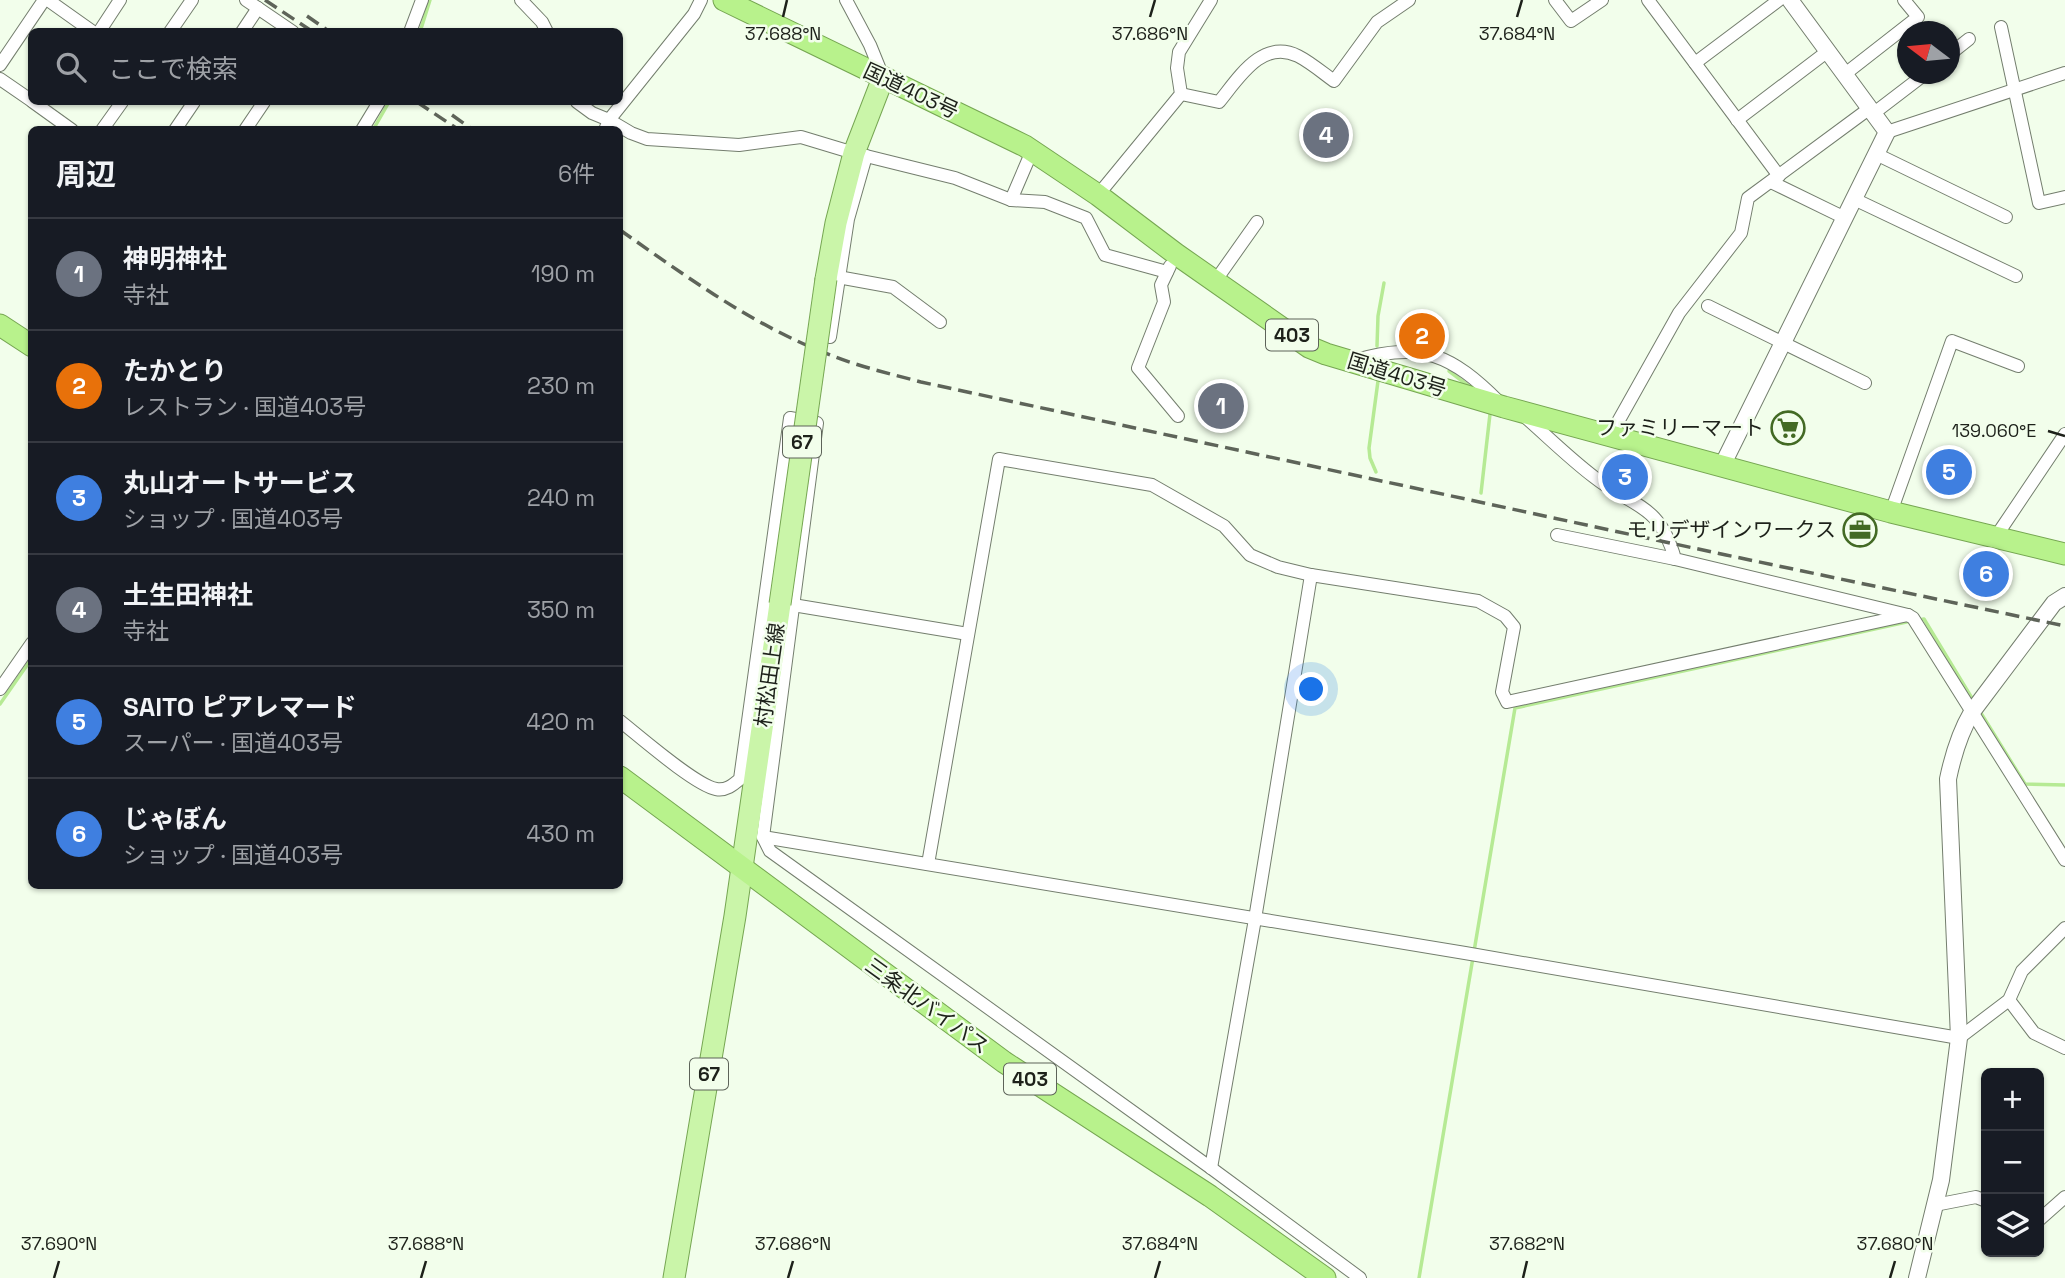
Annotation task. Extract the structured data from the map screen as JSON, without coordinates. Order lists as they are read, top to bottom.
{
  "streets": {
    "highway": ["国道403号", "403", "三条北バイパス"],
    "main road": ["67", "村松田上線"]
  },
  "crossings": [
    ["国道403号", "村松田上線"],
    ["403", "村松田上線"],
    ["403", "三条北バイパス"],
    ["村松田上線", "三条北バイパス"]
  ],
  "places": {
    "supermarket": ["ファミリーマート"],
    "office": ["モリデザインワークス"]
  },
  "north": "left",
  "page": {
    "search": "ここで検索",
    "pins": [
      "4",
      "2",
      "1",
      "5",
      "3",
      "6"
    ],
    "heading": ["周辺", "6件"],
    "list": [
      {
        "mark": "1",
        "name": "神明神社",
        "note": "寺社",
        "value": "190 m"
      },
      {
        "mark": "2",
        "name": "たかとり",
        "note": "レストラン · 国道403号",
        "value": "230 m"
      },
      {
        "mark": "3",
        "name": "丸山オートサービス",
        "note": "ショップ · 国道403号",
        "value": "240 m"
      },
      {
        "mark": "4",
        "name": "土生田神社",
        "note": "寺社",
        "value": "350 m"
      },
      {
        "mark": "5",
        "name": "SAITO ピアレマード",
        "note": "スーパー · 国道403号",
        "value": "420 m"
      },
      {
        "mark": "6",
        "name": "じゃぼん",
        "note": "ショップ · 国道403号",
        "value": "430 m"
      }
    ],
    "map_buttons": ["+", "−"]
  },
  "coordinates": [
    "37.688°N",
    "37.686°N",
    "37.684°N",
    "139.060°E",
    "37.690°N",
    "37.682°N",
    "37.680°N"
  ]
}
